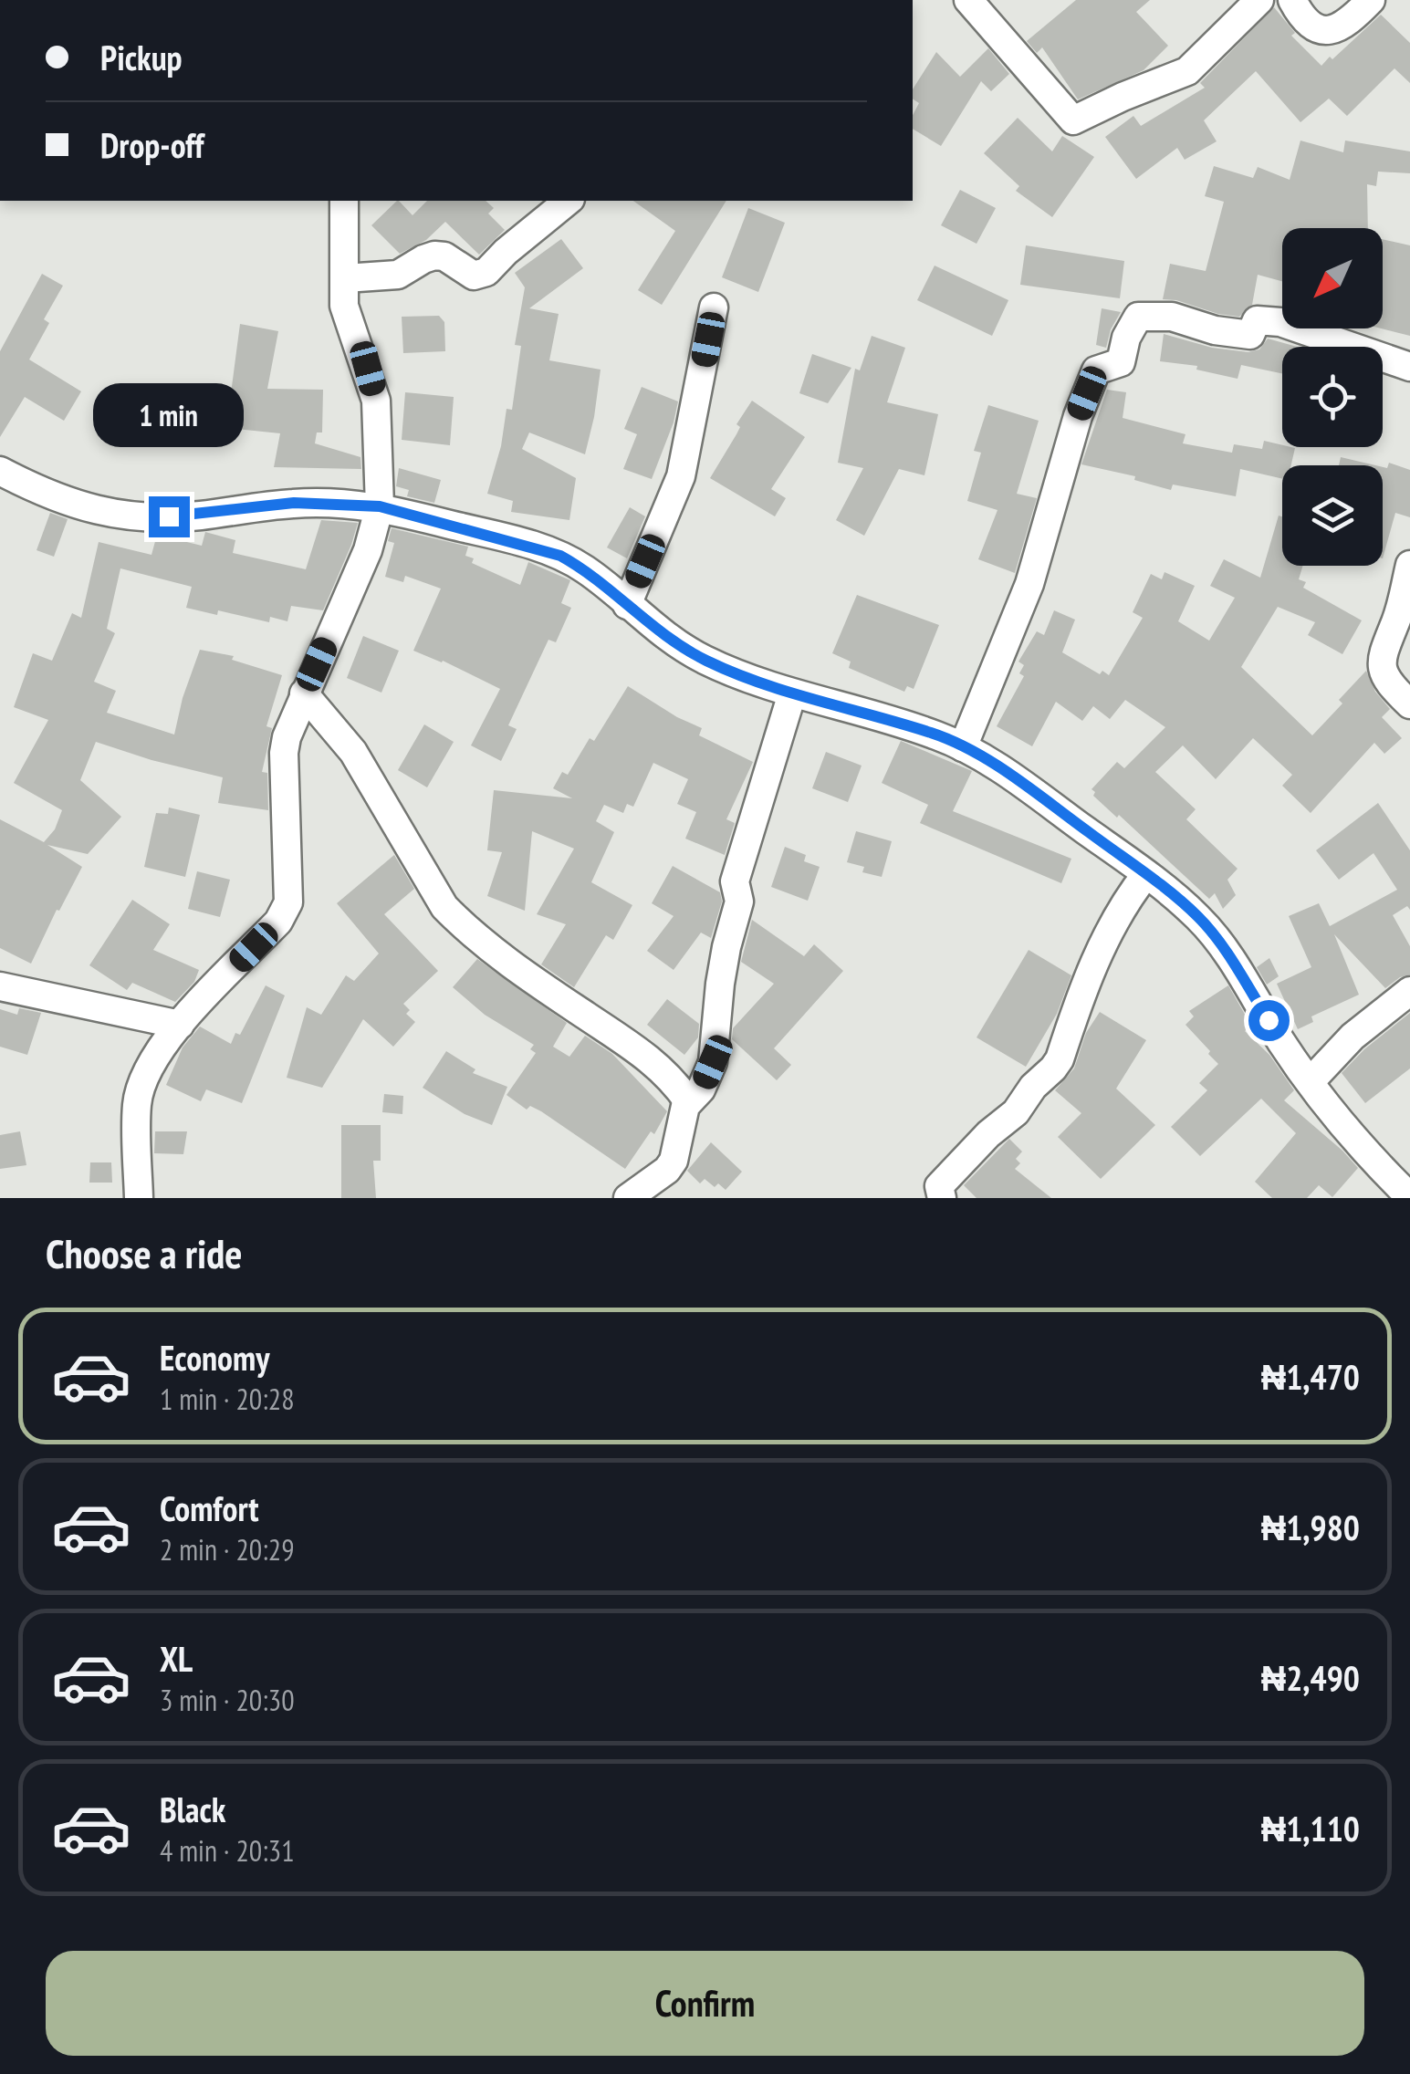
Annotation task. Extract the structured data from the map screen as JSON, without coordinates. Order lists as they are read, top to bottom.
{
  "north": "bottom left",
  "page": {
    "banner": ["Pickup", "Drop-off"],
    "bubble": "1 min",
    "heading": "Choose a ride",
    "list": [
      {
        "name": "Economy",
        "note": "1 min · 20:28",
        "value": "₦1,470"
      },
      {
        "name": "Comfort",
        "note": "2 min · 20:29",
        "value": "₦1,980"
      },
      {
        "name": "XL",
        "note": "3 min · 20:30",
        "value": "₦2,490"
      },
      {
        "name": "Black",
        "note": "4 min · 20:31",
        "value": "₦1,110"
      }
    ],
    "buttons": "Confirm"
  }
}
